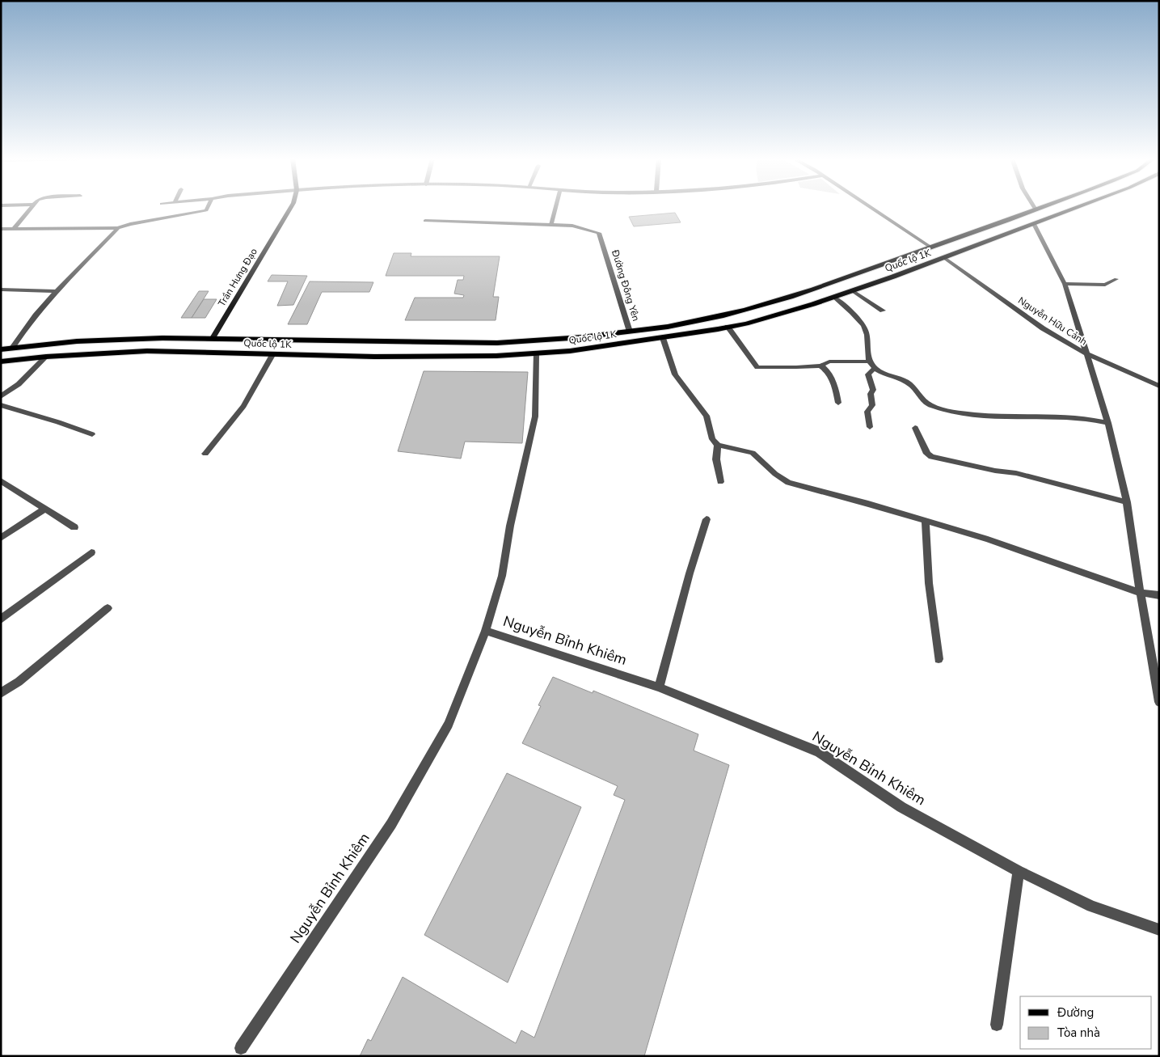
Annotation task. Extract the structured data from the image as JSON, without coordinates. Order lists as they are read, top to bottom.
{
  "streets": {
    "main road": ["Quốc lộ 1K", "Trần Hưng Đạo"],
    "street": ["Đường Đông Yên", "Nguyễn Hữu Cảnh", "Nguyễn Bỉnh Khiêm"]
  },
  "crossings": [
    ["Quốc lộ 1K", "Trần Hưng Đạo"],
    ["Quốc lộ 1K", "Đường Đông Yên"],
    ["Quốc lộ 1K", "Nguyễn Hữu Cảnh"],
    ["Quốc lộ 1K", "Nguyễn Bỉnh Khiêm"]
  ],
  "legend": ["Đường", "Tòa nhà"]
}
